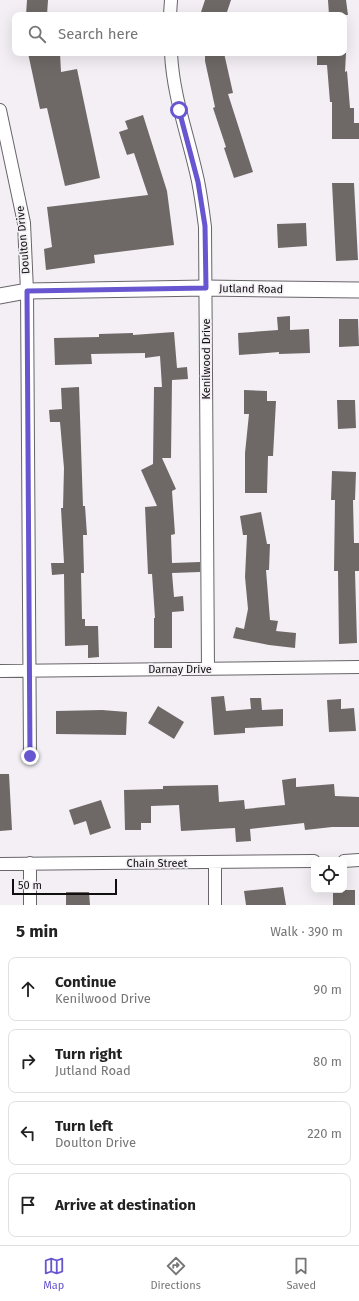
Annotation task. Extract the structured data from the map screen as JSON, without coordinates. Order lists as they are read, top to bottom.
{
  "streets": {
    "street": [
      "Doulton Drive",
      "Jutland Road",
      "Kenilwood Drive",
      "Darnay Drive",
      "Chain Street"
    ]
  },
  "crossings": [
    ["Doulton Drive", "Jutland Road"],
    ["Doulton Drive", "Darnay Drive"],
    ["Jutland Road", "Kenilwood Drive"],
    ["Kenilwood Drive", "Darnay Drive"]
  ],
  "scale_bar": "50 m",
  "page": {
    "search": "Search here",
    "scale": "50 m",
    "heading": ["5 min", "Walk · 390 m"],
    "list": [
      ["Continue", "Kenilwood Drive", "90 m"],
      ["Turn right", "Jutland Road", "80 m"],
      ["Turn left", "Doulton Drive", "220 m"],
      "Arrive at destination"
    ],
    "nav": ["Map", "Directions", "Saved"]
  }
}
